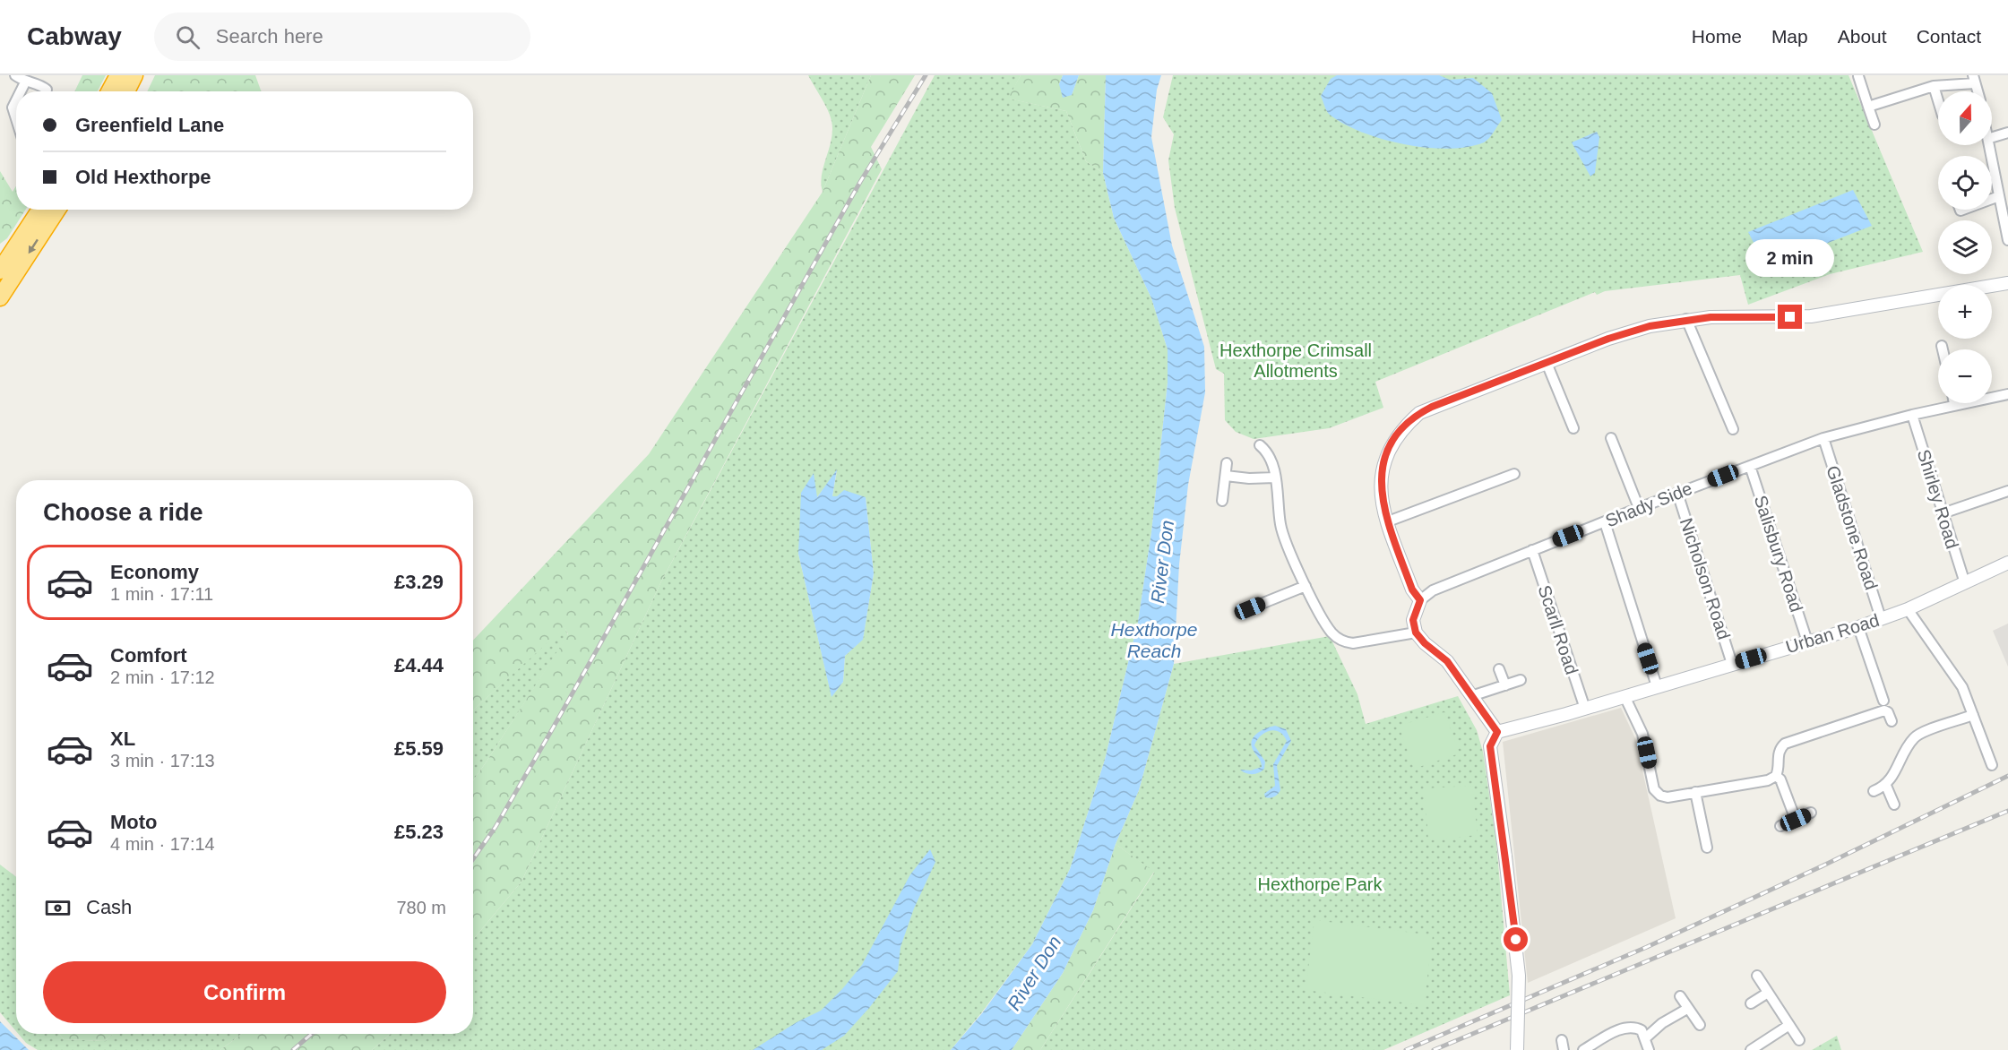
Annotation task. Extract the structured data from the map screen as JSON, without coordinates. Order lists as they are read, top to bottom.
{
  "streets": {
    "street": [
      "Shirley Road",
      "Shady Side",
      "Gladstone Road",
      "Salisbury Road",
      "Nicholson Road",
      "Scarll Road",
      "Urban Road"
    ]
  },
  "crossings": [
    ["Shirley Road", "Shady Side"],
    ["Shirley Road", "Urban Road"],
    ["Shady Side", "Gladstone Road"],
    ["Shady Side", "Salisbury Road"],
    ["Shady Side", "Nicholson Road"],
    ["Shady Side", "Scarll Road"],
    ["Gladstone Road", "Urban Road"],
    ["Salisbury Road", "Urban Road"],
    ["Nicholson Road", "Urban Road"],
    ["Scarll Road", "Urban Road"]
  ],
  "water": ["River Don", "Hexthorpe Reach"],
  "parks": ["Hexthorpe Crimsall Allotments", "Hexthorpe Park"],
  "north": "top",
  "page": {
    "header": "Cabway",
    "search": "Search here",
    "nav": [
      "Home",
      "Map",
      "About",
      "Contact"
    ],
    "map_buttons": ["+", "−"],
    "banner": ["Greenfield Lane", "Old Hexthorpe"],
    "bubble": "2 min",
    "heading": "Choose a ride",
    "list": [
      {
        "name": "Economy",
        "note": "1 min · 17:11",
        "value": "£3.29"
      },
      {
        "name": "Comfort",
        "note": "2 min · 17:12",
        "value": "£4.44"
      },
      {
        "name": "XL",
        "note": "3 min · 17:13",
        "value": "£5.59"
      },
      {
        "name": "Moto",
        "note": "4 min · 17:14",
        "value": "£5.23"
      }
    ],
    "pay": ["Cash", "780 m"],
    "buttons": "Confirm"
  }
}
